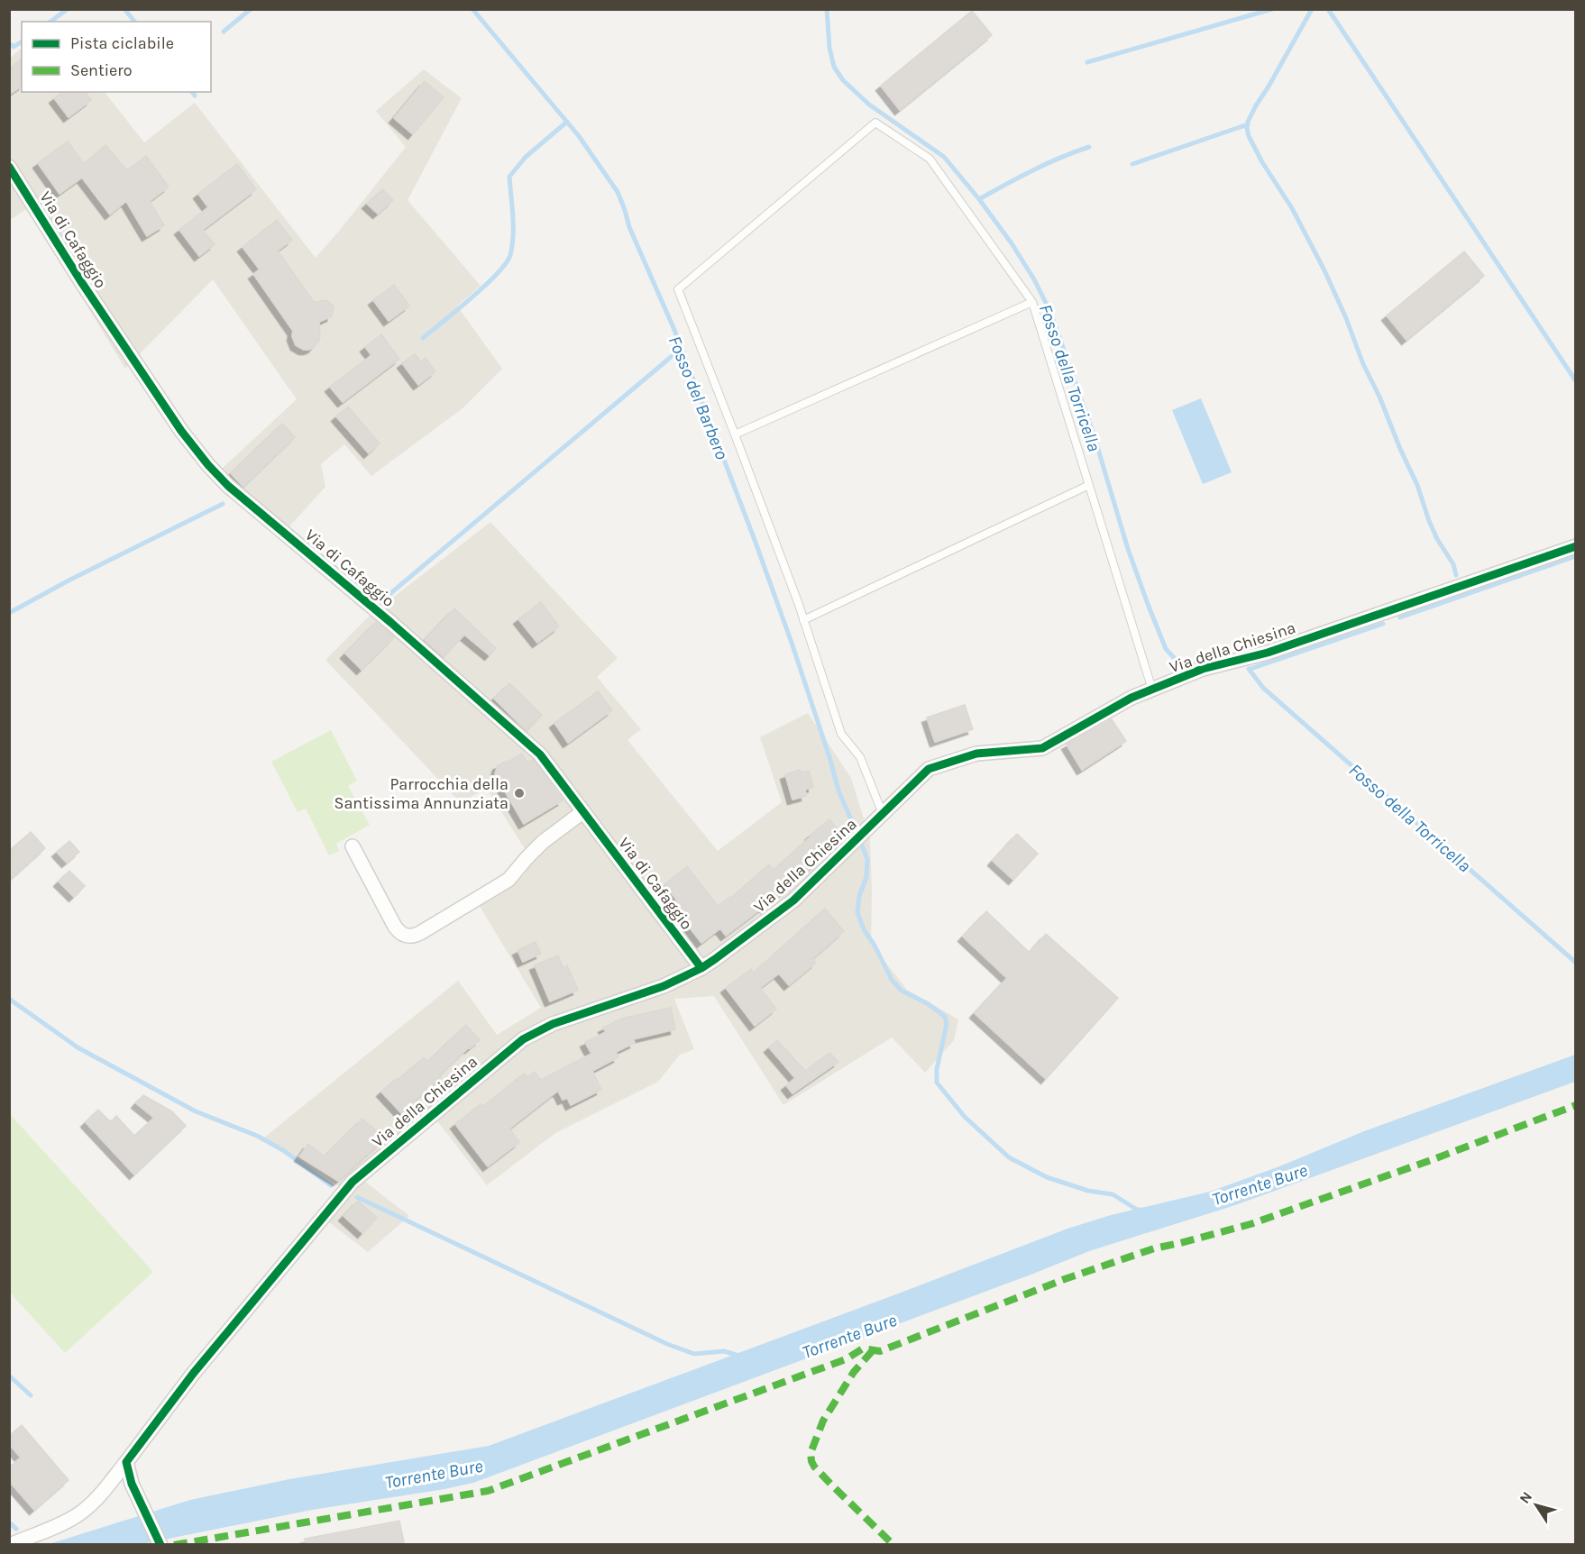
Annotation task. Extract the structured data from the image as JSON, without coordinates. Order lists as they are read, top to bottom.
{
  "streets": {
    "street": ["Via di Cafaggio", "Via della Chiesina"]
  },
  "crossings": [
    ["Via di Cafaggio", "Via della Chiesina"]
  ],
  "water": ["Fosso della Torricella", "Fosso del Barbero", "Torrente Bure"],
  "places": ["Parrocchia della Santissima Annunziata"],
  "legend": ["Pista ciclabile", "Sentiero"],
  "north": "top left"
}
